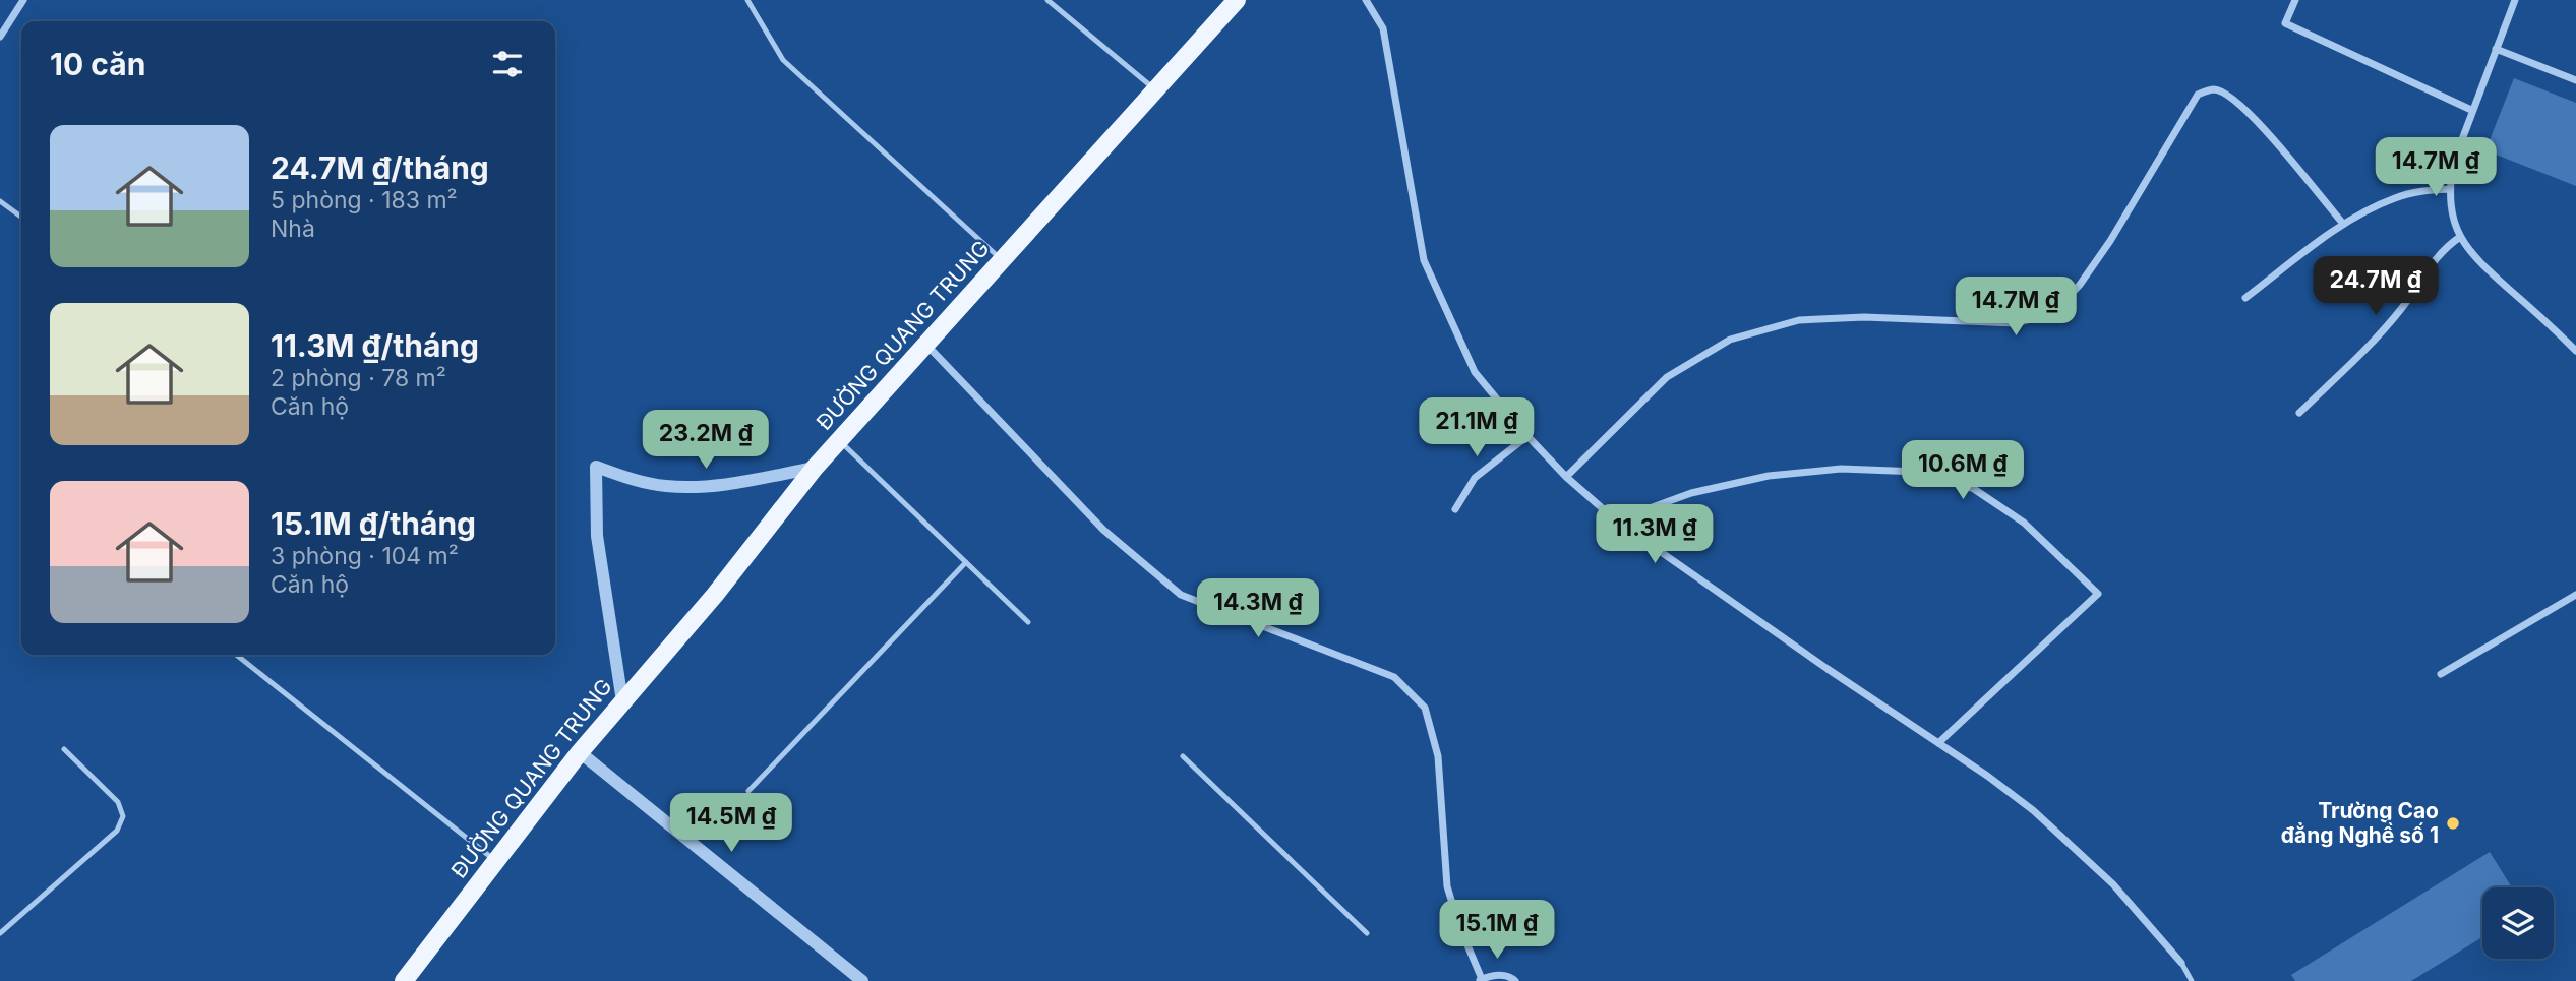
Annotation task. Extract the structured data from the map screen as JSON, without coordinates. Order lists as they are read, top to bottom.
{
  "streets": {
    "main road": ["ĐƯỜNG QUANG TRUNG"]
  },
  "places": ["Trường Cao đẳng Nghề số 1"],
  "page": {
    "heading": "10 căn",
    "list": [
      {
        "name": "24.7M ₫/tháng",
        "note": "5 phòng · 183 m² · Nhà"
      },
      {
        "name": "11.3M ₫/tháng",
        "note": "2 phòng · 78 m² · Căn hộ"
      },
      {
        "name": "15.1M ₫/tháng",
        "note": "3 phòng · 104 m² · Căn hộ"
      }
    ],
    "price": [
      "14.7M ₫",
      "24.7M ₫",
      "14.7M ₫",
      "21.1M ₫",
      "23.2M ₫",
      "10.6M ₫",
      "11.3M ₫",
      "14.3M ₫",
      "14.5M ₫",
      "15.1M ₫"
    ]
  }
}
